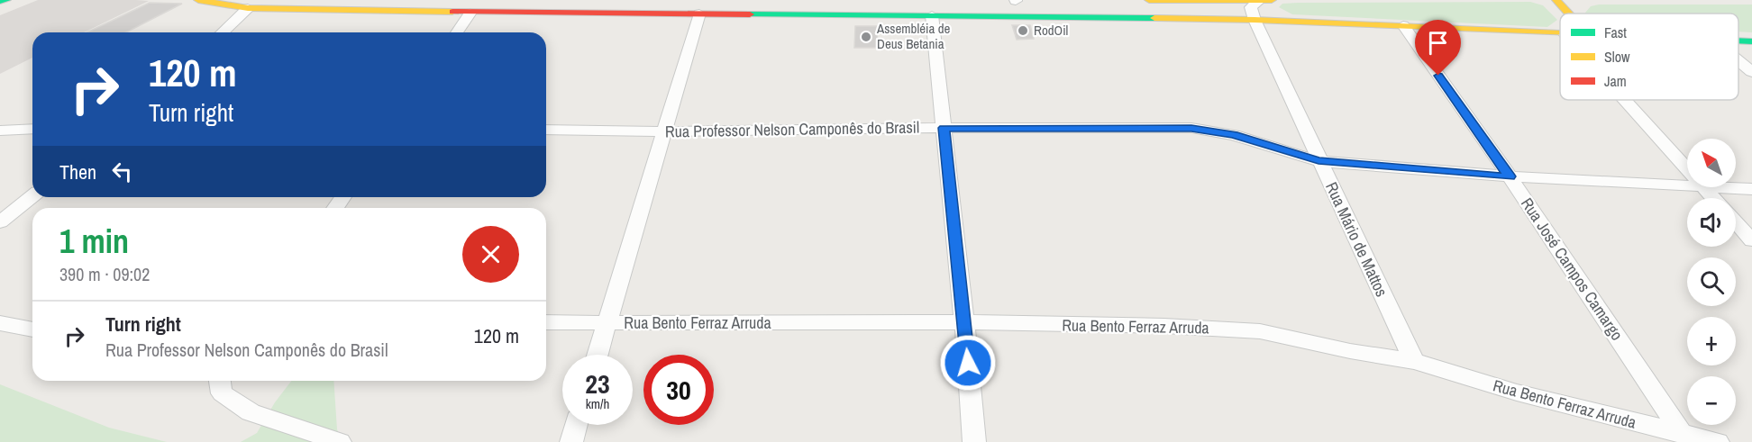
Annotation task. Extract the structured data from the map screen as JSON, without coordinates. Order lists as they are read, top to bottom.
{
  "streets": {
    "street": [
      "Rua Professor Nelson Camponês do Brasil",
      "Rua Mário de Mattos",
      "Rua José Campos Camargo",
      "Rua Bento Ferraz Arruda"
    ]
  },
  "crossings": [
    ["Rua Professor Nelson Camponês do Brasil", "Rua Mário de Mattos"],
    ["Rua Professor Nelson Camponês do Brasil", "Rua José Campos Camargo"],
    ["Rua Mário de Mattos", "Rua Bento Ferraz Arruda"],
    ["Rua José Campos Camargo", "Rua Bento Ferraz Arruda"]
  ],
  "places": ["RodOil", "Assembléia de Deus Betania"],
  "legend": ["Fast", "Slow", "Jam"],
  "north": "top left",
  "page": {
    "turn": ["120 m", "Turn right"],
    "map_buttons": ["+", "−"],
    "then": "Then",
    "heading": ["1 min", "390 m · 09:02"],
    "list": [
      {
        "name": "Turn right",
        "note": "Rua Professor Nelson Camponês do Brasil",
        "value": "120 m"
      }
    ],
    "speed": "23 km/h",
    "limit": "30"
  }
}
